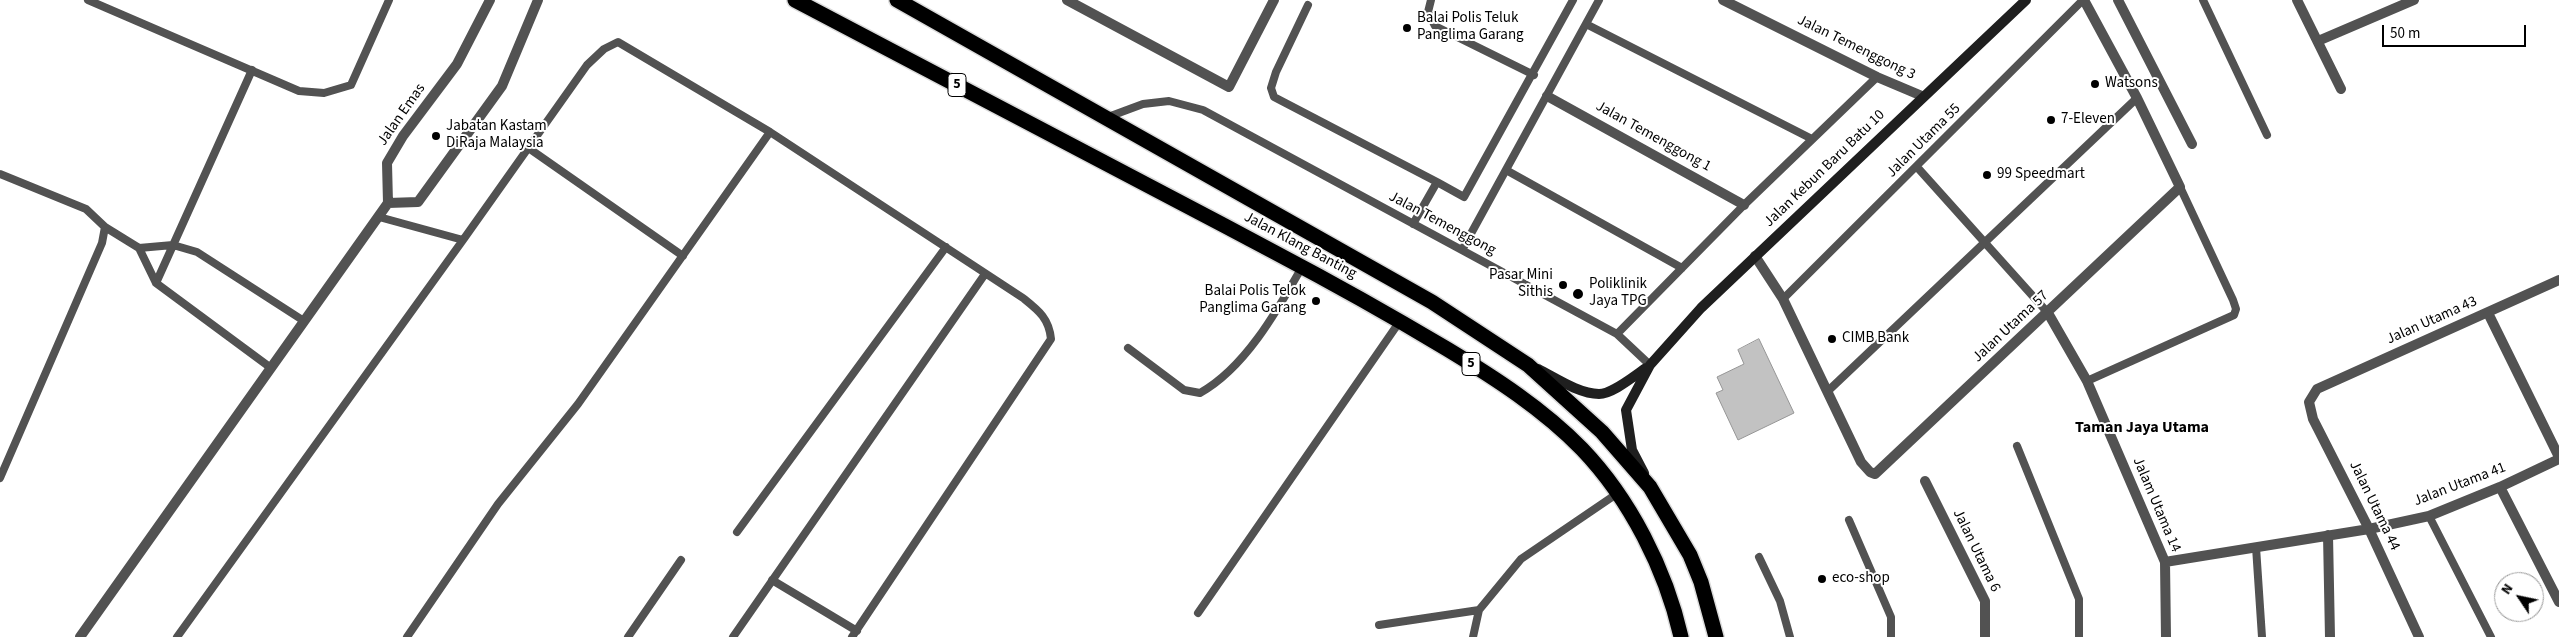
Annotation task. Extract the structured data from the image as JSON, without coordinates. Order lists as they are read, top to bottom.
{
  "streets": {
    "highway": ["5", "Jalan Klang Banting"],
    "street": [
      "Jalan Temenggong 3",
      "Jalan Emas",
      "Jalan Temenggong 1",
      "Jalan Kebun Baru Batu 10",
      "Jalan Utama 43",
      "Jalan Utama 57",
      "Jalan Utama 41",
      "Jalam Utama 14",
      "Jalan Utama 44",
      "Jalan Utama 6"
    ],
    "lane": ["Jalan Utama 55", "Jalan Temenggong"]
  },
  "crossings": [
    ["Jalan Temenggong 3", "Jalan Kebun Baru Batu 10"],
    ["Jalan Kebun Baru Batu 10", "Jalan Temenggong"],
    ["Jalan Temenggong", "Jalan Klang Banting"],
    ["Jalan Utama 43", "Jalan Utama 44"],
    ["Jalan Utama 57", "Jalam Utama 14"],
    ["Jalan Utama 41", "Jalam Utama 14"],
    ["Jalan Utama 41", "Jalan Utama 44"]
  ],
  "districts": ["Taman Jaya Utama"],
  "places": [
    "Balai Polis Teluk Panglima Garang",
    "Watsons",
    "7-Eleven",
    "Jabatan Kastam DiRaja Malaysia",
    "99 Speedmart",
    "Pasar Mini Sithis",
    "Poliklinik Jaya TPG",
    "Balai Polis Telok Panglima Garang",
    "CIMB Bank",
    "eco-shop"
  ],
  "scale_bar": "50 m",
  "north": "top left"
}
